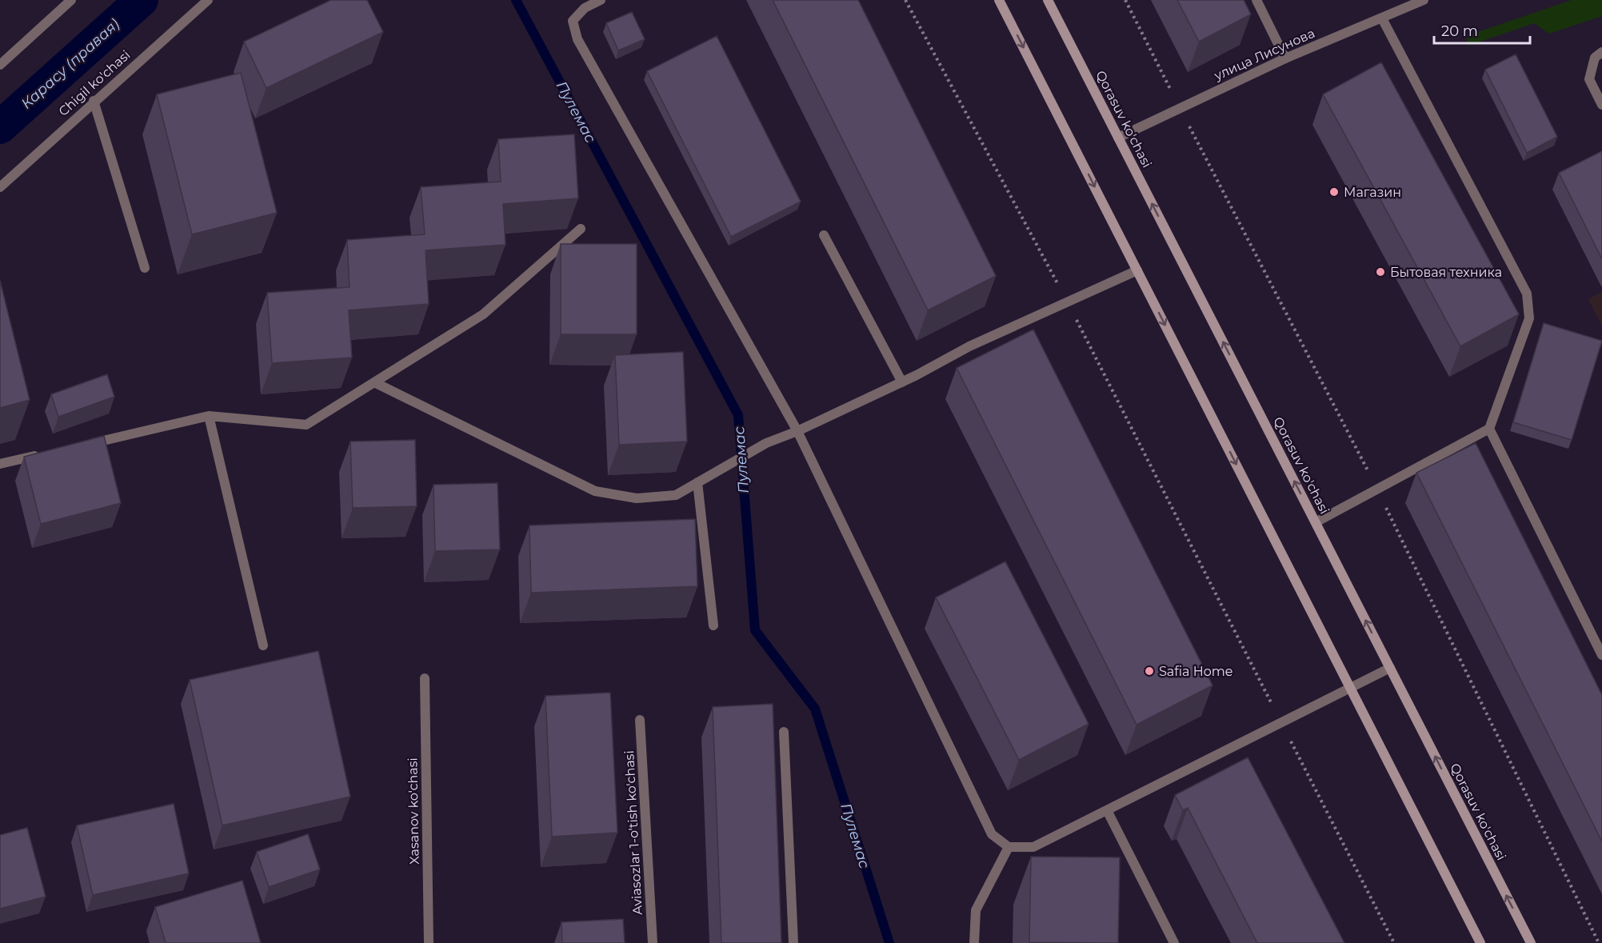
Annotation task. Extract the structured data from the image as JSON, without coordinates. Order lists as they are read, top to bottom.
{
  "streets": {
    "main road": ["Qorasuv ko'chasi"],
    "street": [
      "улица Лисунова",
      "Chigil ko'chasi",
      "Xasanov ko'chasi",
      "Aviasozlar 1-o'tish ko'chasi"
    ]
  },
  "crossings": [
    ["улица Лисунова", "Qorasuv ko'chasi"]
  ],
  "water": ["Карасу (правая)", "Пулемас"],
  "places": ["Магазин", "Бытовая техника", "Safia Home"],
  "scale_bar": "20 m"
}
